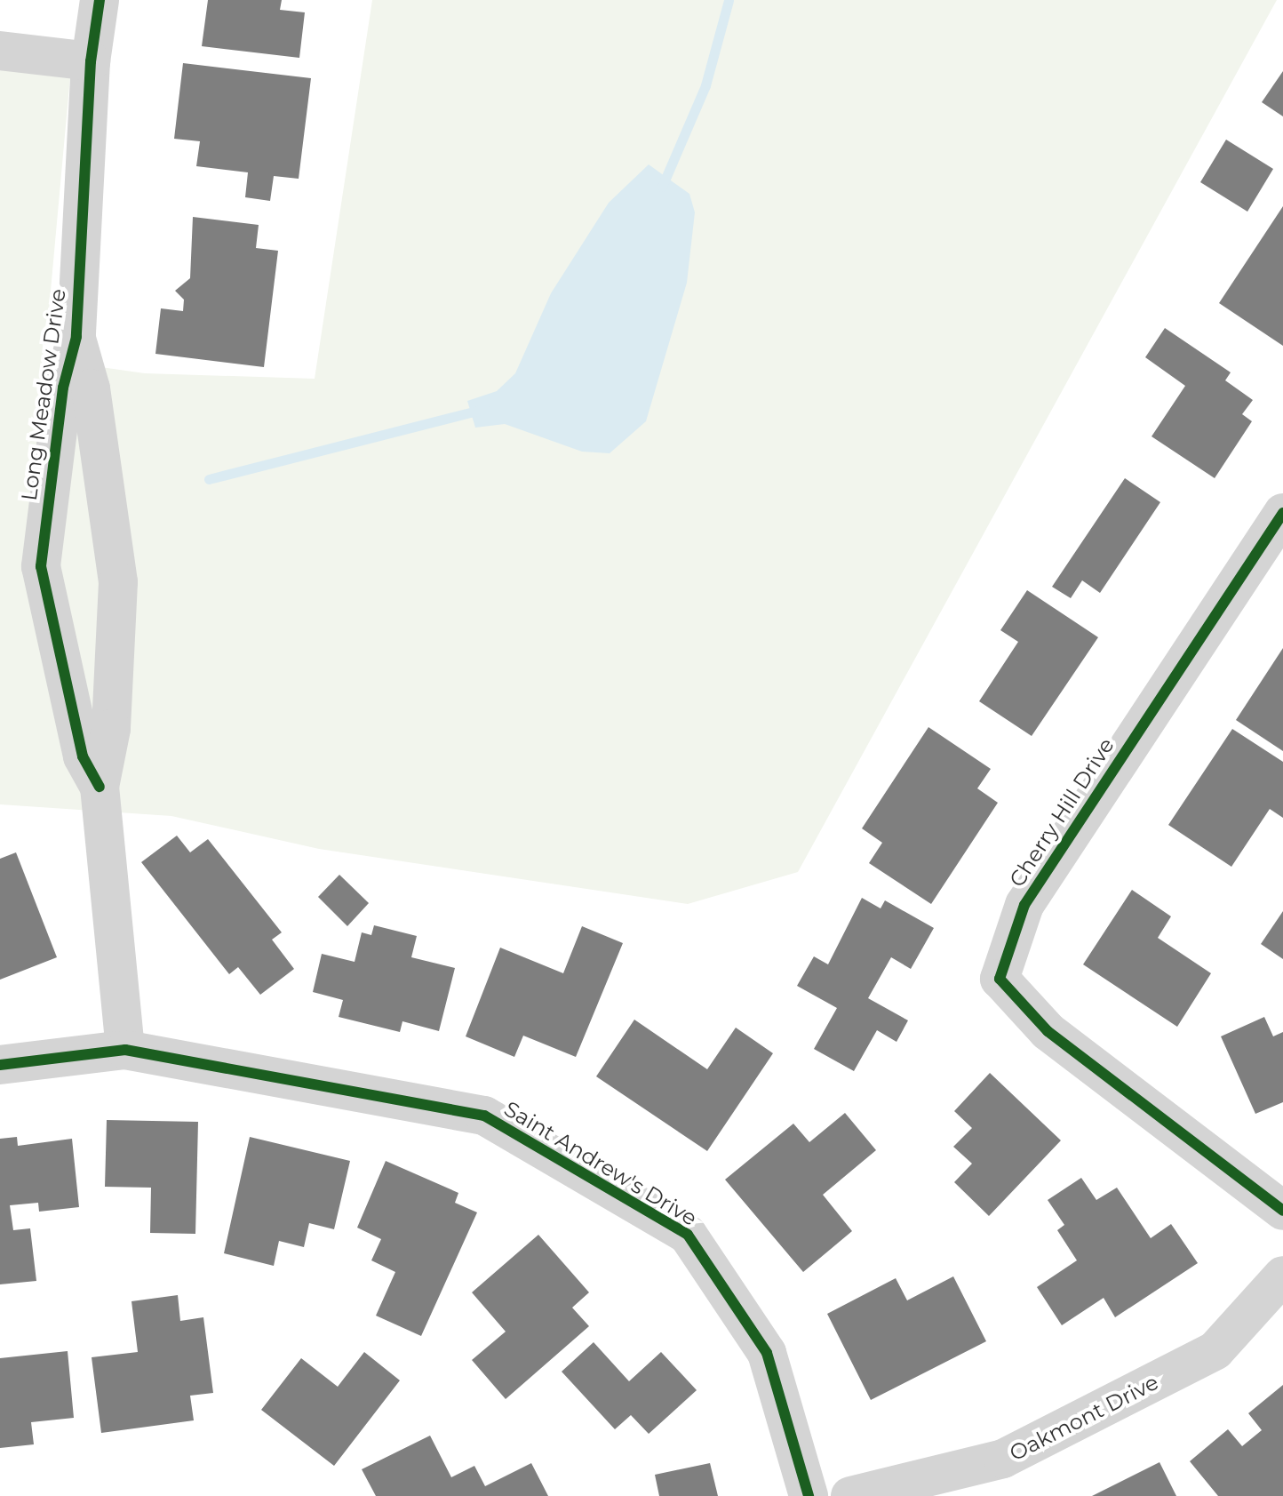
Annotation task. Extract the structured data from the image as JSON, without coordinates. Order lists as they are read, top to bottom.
{
  "streets": {
    "street": [
      "Long Meadow Drive",
      "Cherry Hill Drive",
      "Saint Andrew's Drive",
      "Oakmont Drive"
    ]
  },
  "crossings": [
    ["Long Meadow Drive", "Saint Andrew's Drive"]
  ]
}
